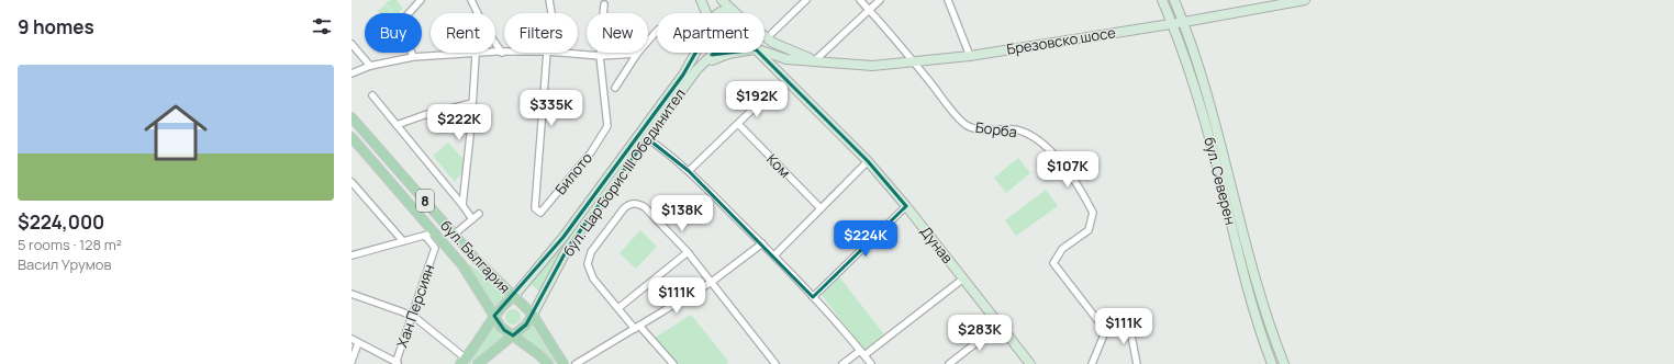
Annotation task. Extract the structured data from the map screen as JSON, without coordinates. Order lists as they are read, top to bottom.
{
  "streets": {
    "main road": [
      "Брезовско шосе",
      "бул. Цар Борис III Обединител",
      "бул. Северен",
      "8",
      "Дунав",
      "бул. България"
    ],
    "street": [
      "Борба",
      "Ком",
      "Билото",
      "Хан Персиян"
    ]
  },
  "crossings": [
    ["Брезовско шосе", "Борба"],
    ["Брезовско шосе", "бул. Северен"],
    ["бул. Цар Борис III Обединител", "8"],
    ["бул. Цар Борис III Обединител", "бул. България"],
    ["8", "бул. България"],
    ["бул. България", "Хан Персиян"]
  ],
  "page": {
    "heading": "9 homes",
    "chip": [
      "Buy",
      "Rent",
      "Filters",
      "New",
      "Apartment"
    ],
    "list": [
      {
        "name": "$224,000",
        "note": "5 rooms · 128 m² · Васил Урумов"
      }
    ],
    "price": [
      "$192K",
      "$335K",
      "$222K",
      "$107K",
      "$138K",
      "$224K",
      "$111K",
      "$111K",
      "$283K"
    ]
  }
}
